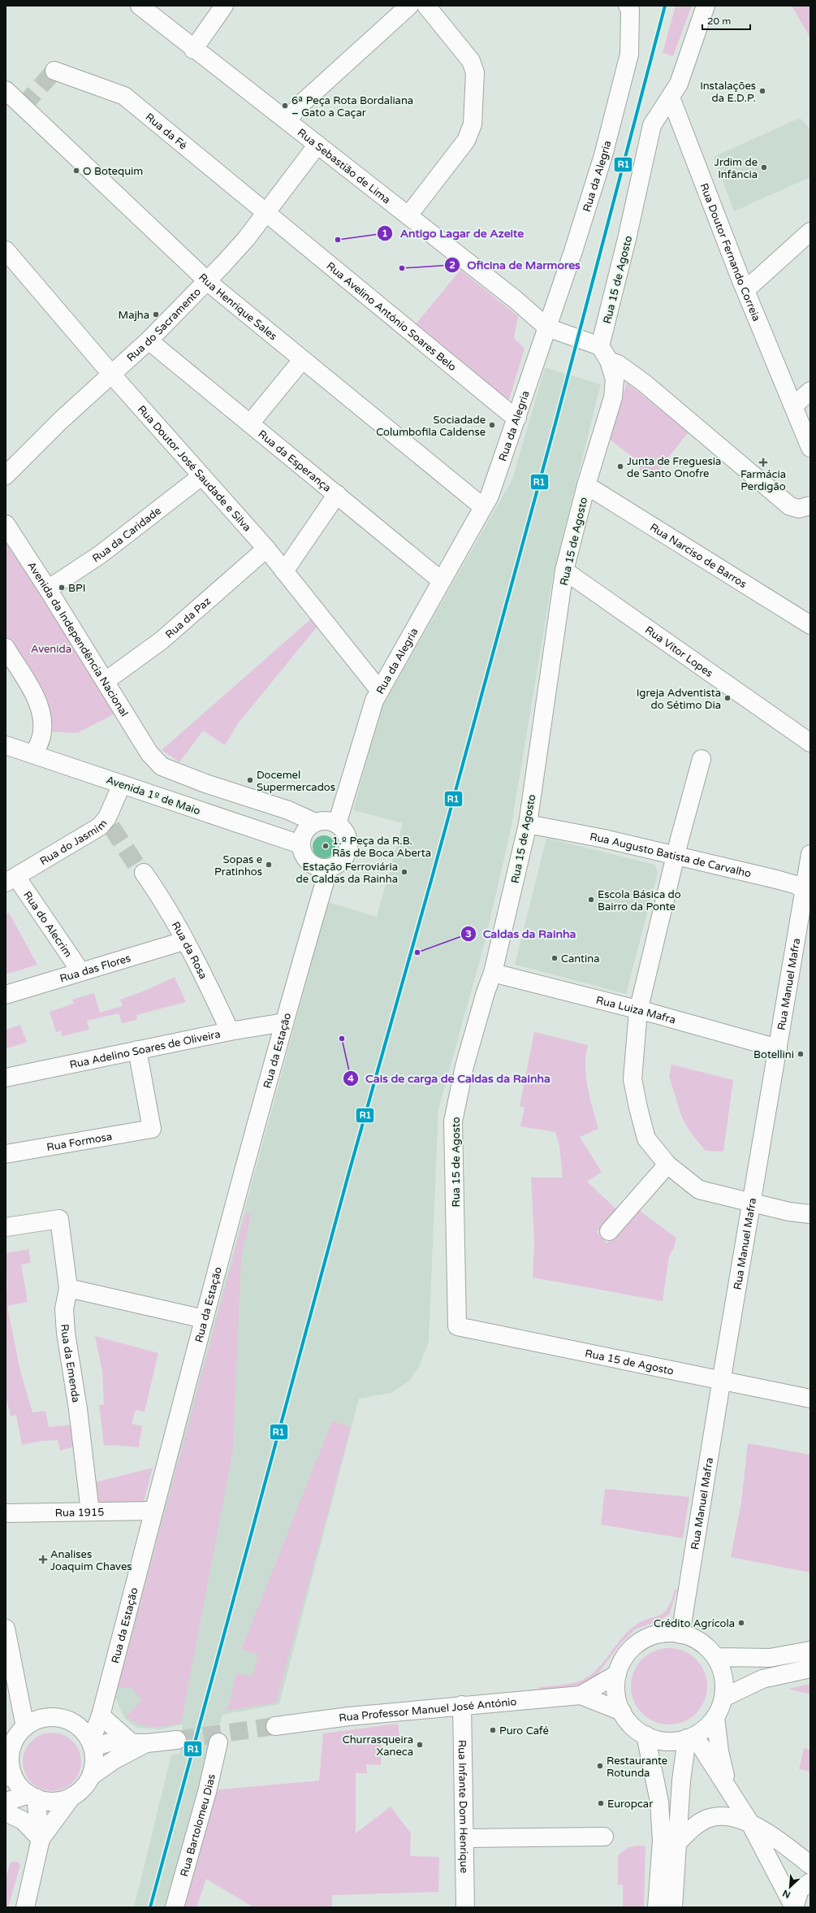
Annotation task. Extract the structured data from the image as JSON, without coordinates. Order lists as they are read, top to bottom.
{
  "streets": {
    "street": [
      "Rua da Fé",
      "Rua Sebastião de Lima",
      "Rua da Alegria",
      "Rua Doutor Fernando Correia",
      "Rua 15 de Agosto",
      "Rua Henrique Sales",
      "Rua Avelino António Soares Belo",
      "Rua do Sacramento",
      "Rua da Esperança",
      "Rua Doutor José Saudade e Silva",
      "Rua da Caridade",
      "Rua Narciso de Barros",
      "Rua da Paz",
      "Avenida da Independência Nacional",
      "Rua Vítor Lopes",
      "Avenida 1º de Maio",
      "Rua do Jasmim",
      "Rua Augusto Batista de Carvalho",
      "Rua do Alecrim",
      "Rua da Rosa",
      "Rua das Flores",
      "Rua Manuel Mafra",
      "Rua Luiza Mafra",
      "Rua Adelino Soares de Oliveira",
      "Rua da Estação",
      "Rua Formosa",
      "Rua da Emenda",
      "Rua 1915",
      "Rua Professor Manuel José António",
      "Rua Infante Dom Henrique",
      "Rua Bartolomeu Dias"
    ]
  },
  "crossings": [
    ["Rua da Fé", "Rua Avelino António Soares Belo"],
    ["Rua da Fé", "Rua do Sacramento"],
    ["Rua Sebastião de Lima", "Rua da Alegria"],
    ["Rua Sebastião de Lima", "Rua do Sacramento"],
    ["Rua da Alegria", "Rua Henrique Sales"],
    ["Rua da Alegria", "Rua Avelino António Soares Belo"],
    ["Rua da Alegria", "Rua da Esperança"],
    ["Rua da Alegria", "Rua Doutor José Saudade e Silva"],
    ["Rua da Alegria", "Avenida da Independência Nacional"],
    ["Rua da Alegria", "Avenida 1º de Maio"],
    ["Rua da Alegria", "Rua da Estação"],
    ["Rua Doutor Fernando Correia", "Rua 15 de Agosto"],
    ["Rua 15 de Agosto", "Rua Narciso de Barros"],
    ["Rua 15 de Agosto", "Rua Vítor Lopes"],
    ["Rua 15 de Agosto", "Rua Augusto Batista de Carvalho"],
    ["Rua 15 de Agosto", "Rua Manuel Mafra"],
    ["Rua 15 de Agosto", "Rua Luiza Mafra"],
    ["Rua Henrique Sales", "Rua do Sacramento"],
    ["Rua Avelino António Soares Belo", "Rua do Sacramento"],
    ["Rua do Sacramento", "Rua da Esperança"],
    ["Rua do Sacramento", "Rua Doutor José Saudade e Silva"],
    ["Rua Doutor José Saudade e Silva", "Rua da Caridade"],
    ["Rua Doutor José Saudade e Silva", "Rua da Paz"],
    ["Rua da Caridade", "Avenida da Independência Nacional"],
    ["Rua da Paz", "Avenida da Independência Nacional"],
    ["Avenida da Independência Nacional", "Avenida 1º de Maio"],
    ["Avenida da Independência Nacional", "Rua da Estação"],
    ["Avenida 1º de Maio", "Rua do Jasmim"],
    ["Avenida 1º de Maio", "Rua da Estação"],
    ["Rua do Jasmim", "Rua do Alecrim"],
    ["Rua Augusto Batista de Carvalho", "Rua Manuel Mafra"],
    ["Rua do Alecrim", "Rua das Flores"],
    ["Rua da Rosa", "Rua das Flores"],
    ["Rua da Rosa", "Rua Adelino Soares de Oliveira"],
    ["Rua Manuel Mafra", "Rua Luiza Mafra"],
    ["Rua Manuel Mafra", "Rua Professor Manuel José António"],
    ["Rua Adelino Soares de Oliveira", "Rua da Estação"],
    ["Rua Adelino Soares de Oliveira", "Rua Formosa"],
    ["Rua da Estação", "Rua 1915"],
    ["Rua da Emenda", "Rua 1915"],
    ["Rua Professor Manuel José António", "Rua Infante Dom Henrique"]
  ],
  "parks": ["Avenida"],
  "places": {
    "other": [
      "Instalações da E.D.P.",
      "6ª Peça Rota Bordaliana – Gato a Caçar",
      "Jrdim de Infância",
      "O Botequim",
      "Antigo Lagar de Azeite",
      "Oficina de Marmores",
      "Majha",
      "Sociadade Columbofila Caldense",
      "Junta de Freguesia de Santo Onofre",
      "BPI",
      "Igreja Adventista do Sétimo Dia",
      "Docemel Supermercados",
      "1.º Peça da R.B. Rãs de Boca Aberta",
      "Sopas e Pratinhos",
      "Estação Ferroviária de Caldas da Rainha",
      "Escola Básica do Bairro da Ponte",
      "Caldas da Rainha",
      "Cantina",
      "Cais de carga de Caldas da Rainha",
      "Botellini",
      "Crédito Agrícola",
      "Puro Café",
      "Churrasqueira Xaneca",
      "Restaurante Rotunda",
      "Europcar"
    ],
    "health": ["Farmácia Perdigão", "Analises Joaquim Chaves"]
  },
  "lines": ["transit line R1"],
  "scale_bar": "20 m",
  "north": "bottom left"
}
